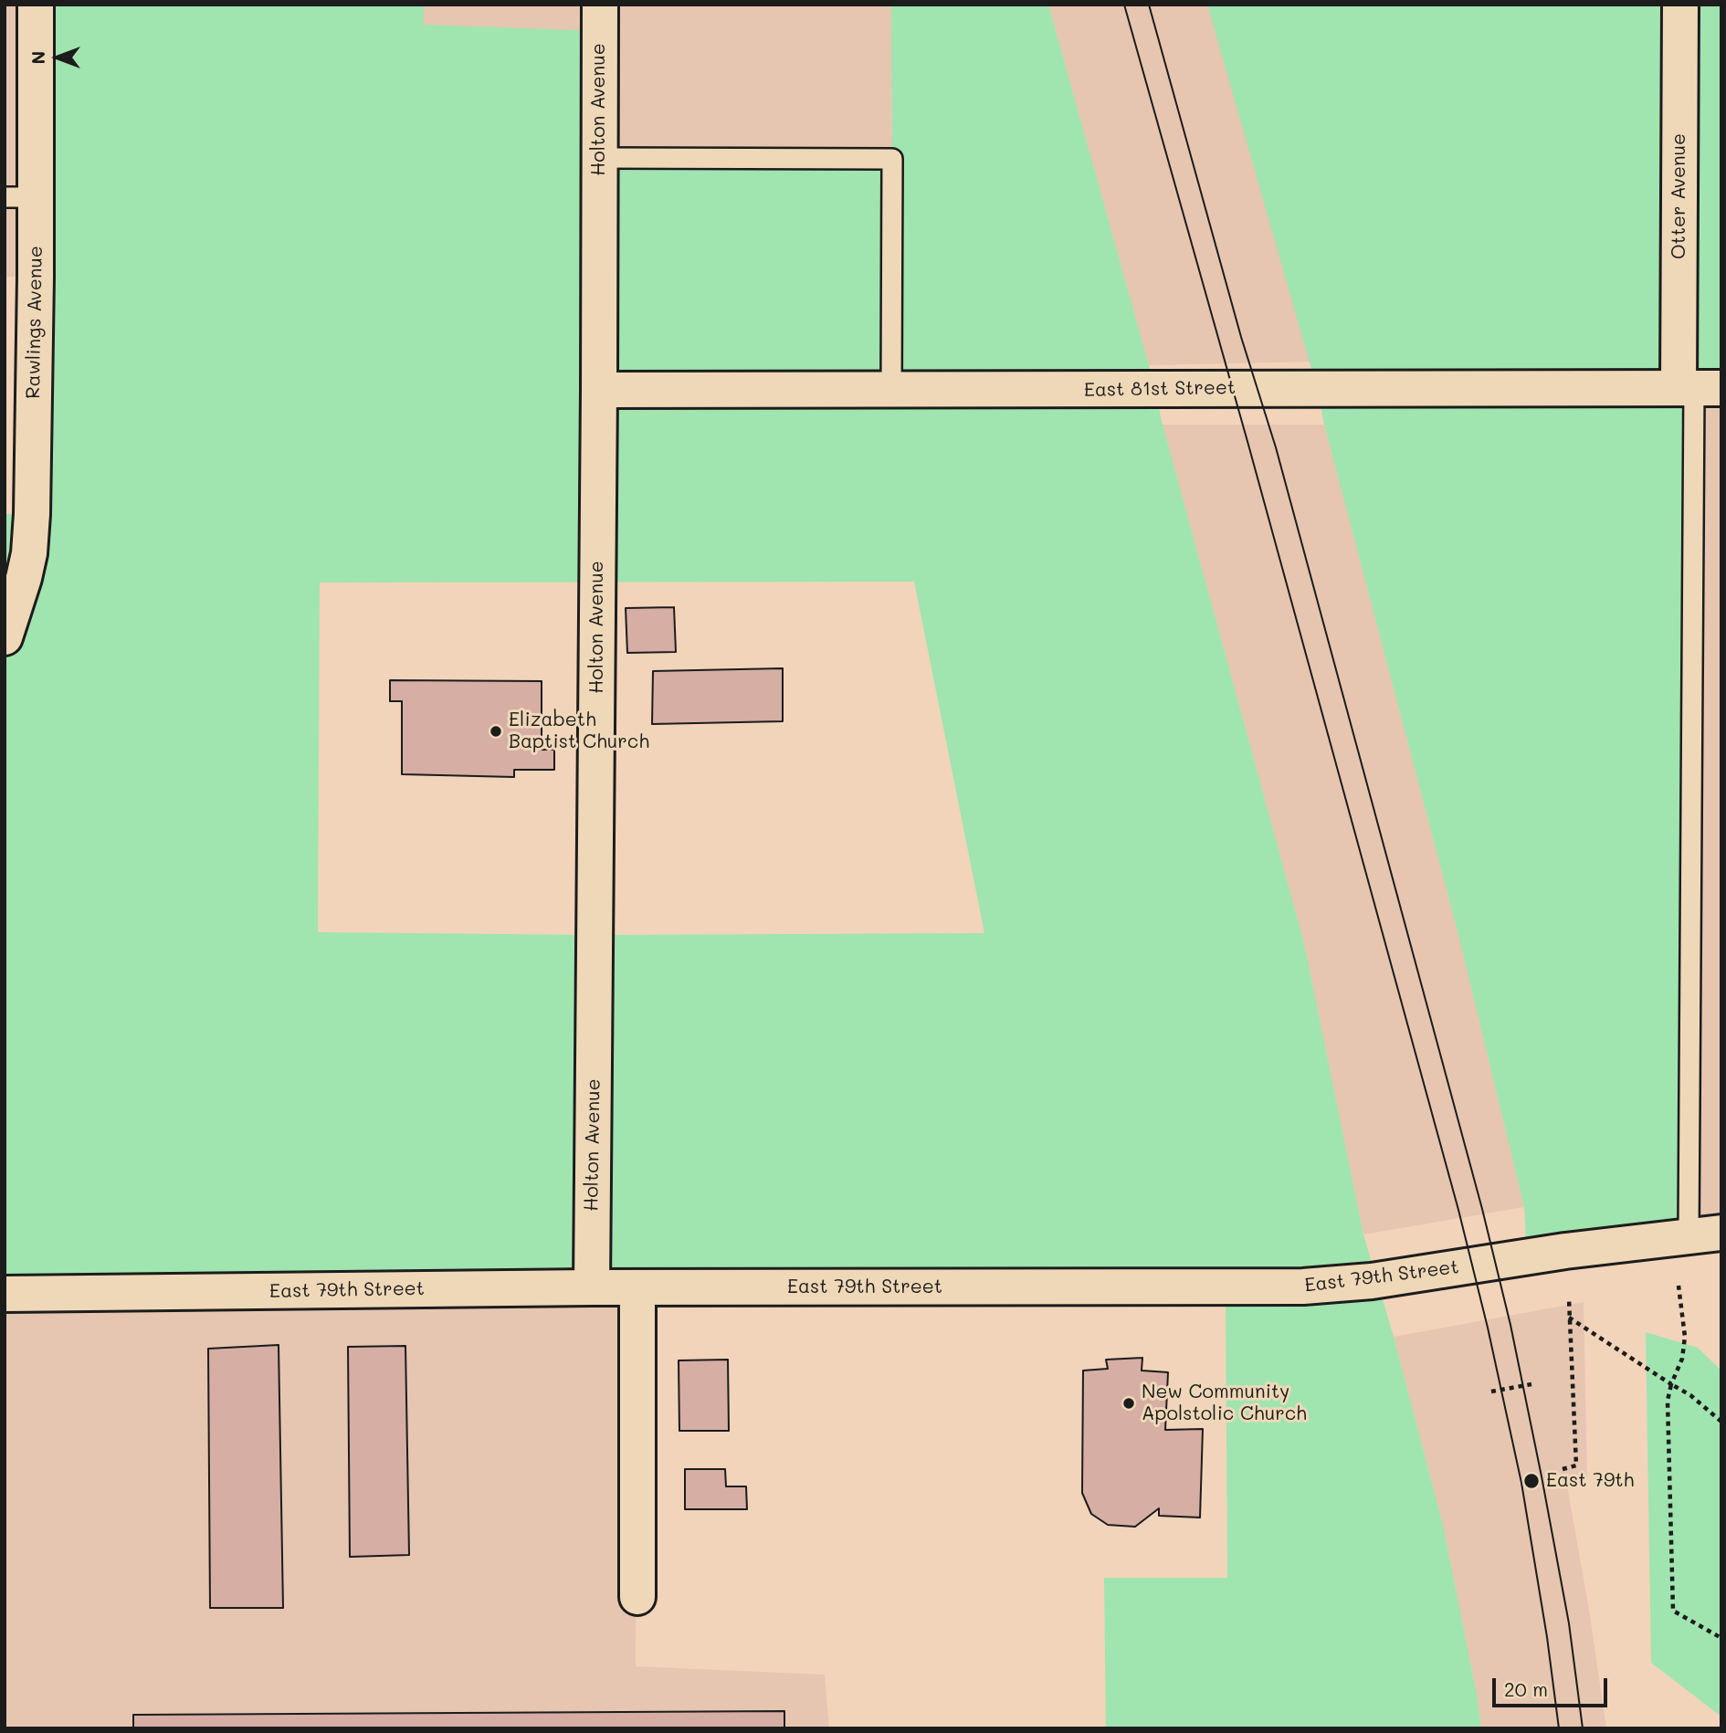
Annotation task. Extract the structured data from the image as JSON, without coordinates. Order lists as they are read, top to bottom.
{
  "streets": {
    "street": [
      "Holton Avenue",
      "Otter Avenue",
      "Rawlings Avenue",
      "East 81st Street",
      "East 79th Street"
    ]
  },
  "crossings": [
    ["Holton Avenue", "East 81st Street"],
    ["Holton Avenue", "East 79th Street"],
    ["Otter Avenue", "East 81st Street"]
  ],
  "places": ["Elizabeth Baptist Church", "New Community Apolstolic Church", "East 79th"],
  "scale_bar": "20 m",
  "north": "left"
}
